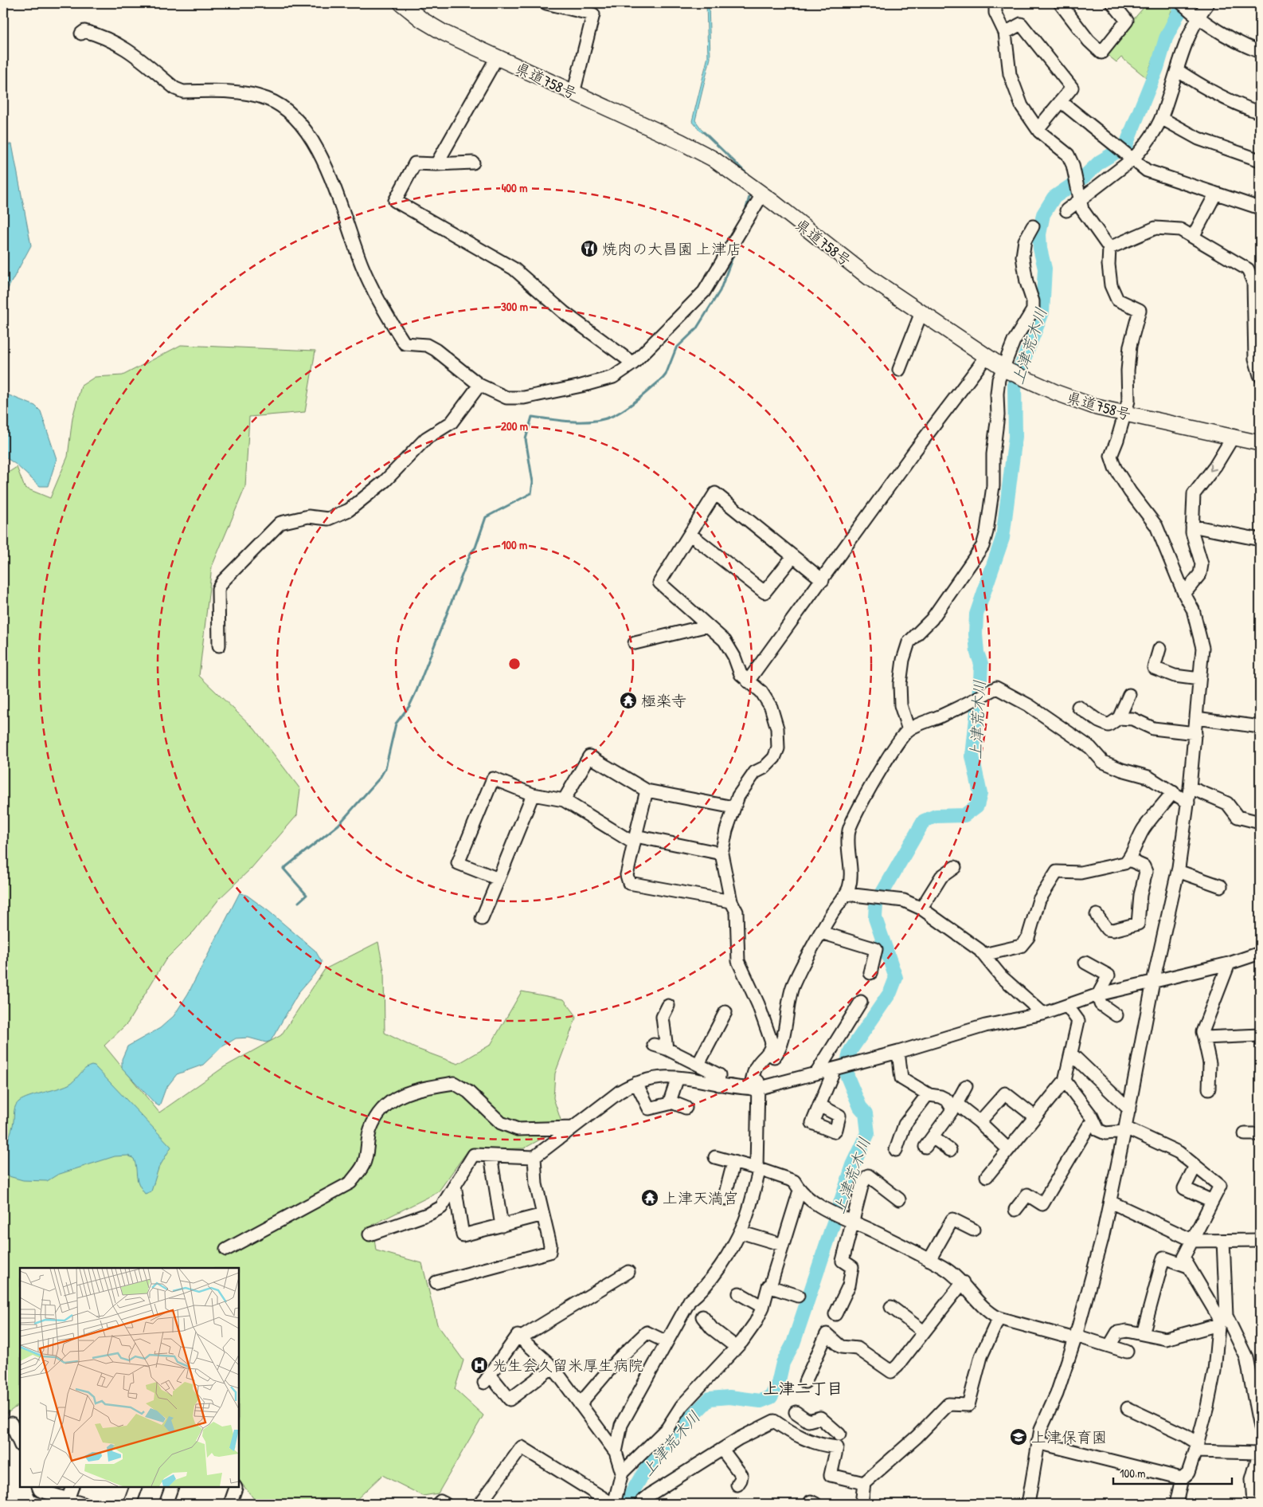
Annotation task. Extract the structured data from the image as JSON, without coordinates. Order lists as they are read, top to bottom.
{
  "streets": {
    "main road": ["県道758号"]
  },
  "districts": ["上津二丁目"],
  "water": ["上津荒木川"],
  "places": {
    "restaurant": ["焼肉の大昌園 上津店"],
    "temple": ["極楽寺", "上津天満宮"],
    "hospital": ["光生会久留米厚生病院"],
    "school or university": ["上津保育園"]
  },
  "scale_bar": "100 m",
  "rings": [
    "400 m",
    "300 m",
    "200 m",
    "100 m"
  ]
}
